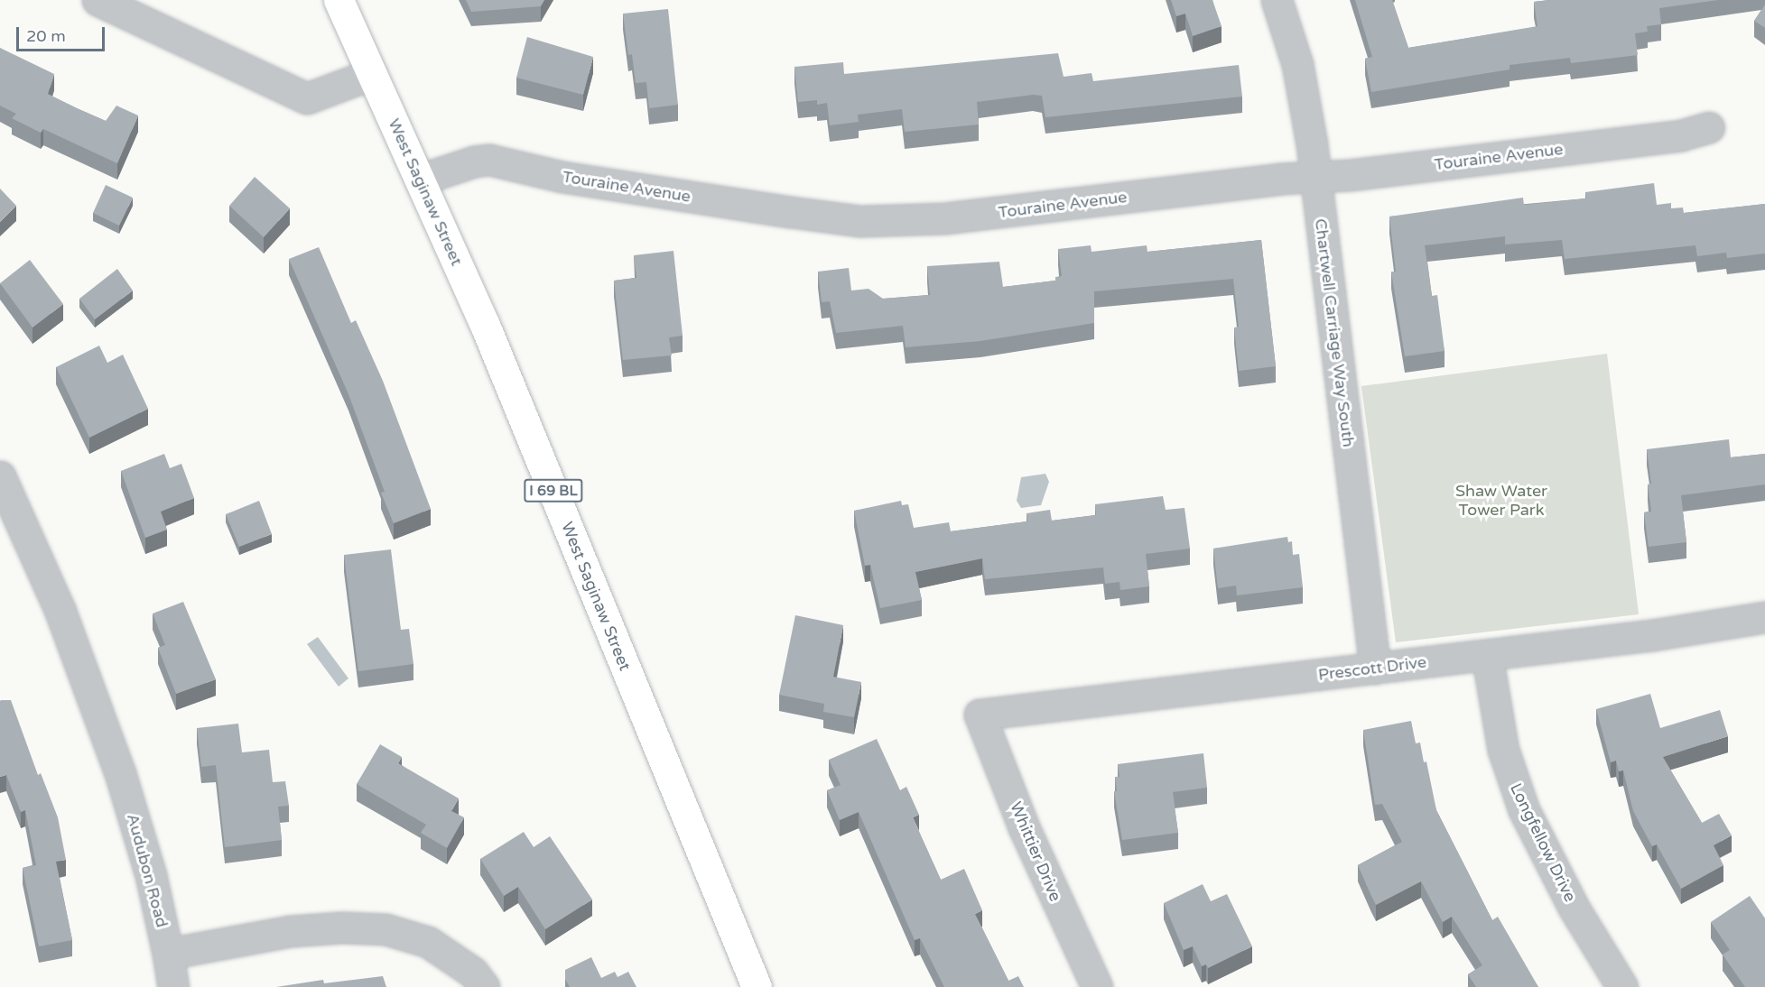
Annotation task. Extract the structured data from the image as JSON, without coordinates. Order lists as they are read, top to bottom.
{
  "streets": {
    "main road": ["West Saginaw Street", "I 69 BL"],
    "street": [
      "Touraine Avenue",
      "Chartwell Carriage Way South",
      "Prescott Drive",
      "Longfellow Drive",
      "Whittier Drive",
      "Audubon Road"
    ]
  },
  "crossings": [
    ["Touraine Avenue", "West Saginaw Street"],
    ["Touraine Avenue", "Chartwell Carriage Way South"],
    ["Chartwell Carriage Way South", "Prescott Drive"],
    ["Prescott Drive", "Longfellow Drive"],
    ["Prescott Drive", "Whittier Drive"]
  ],
  "parks": ["Shaw Water Tower Park"],
  "scale_bar": "20 m"
}
